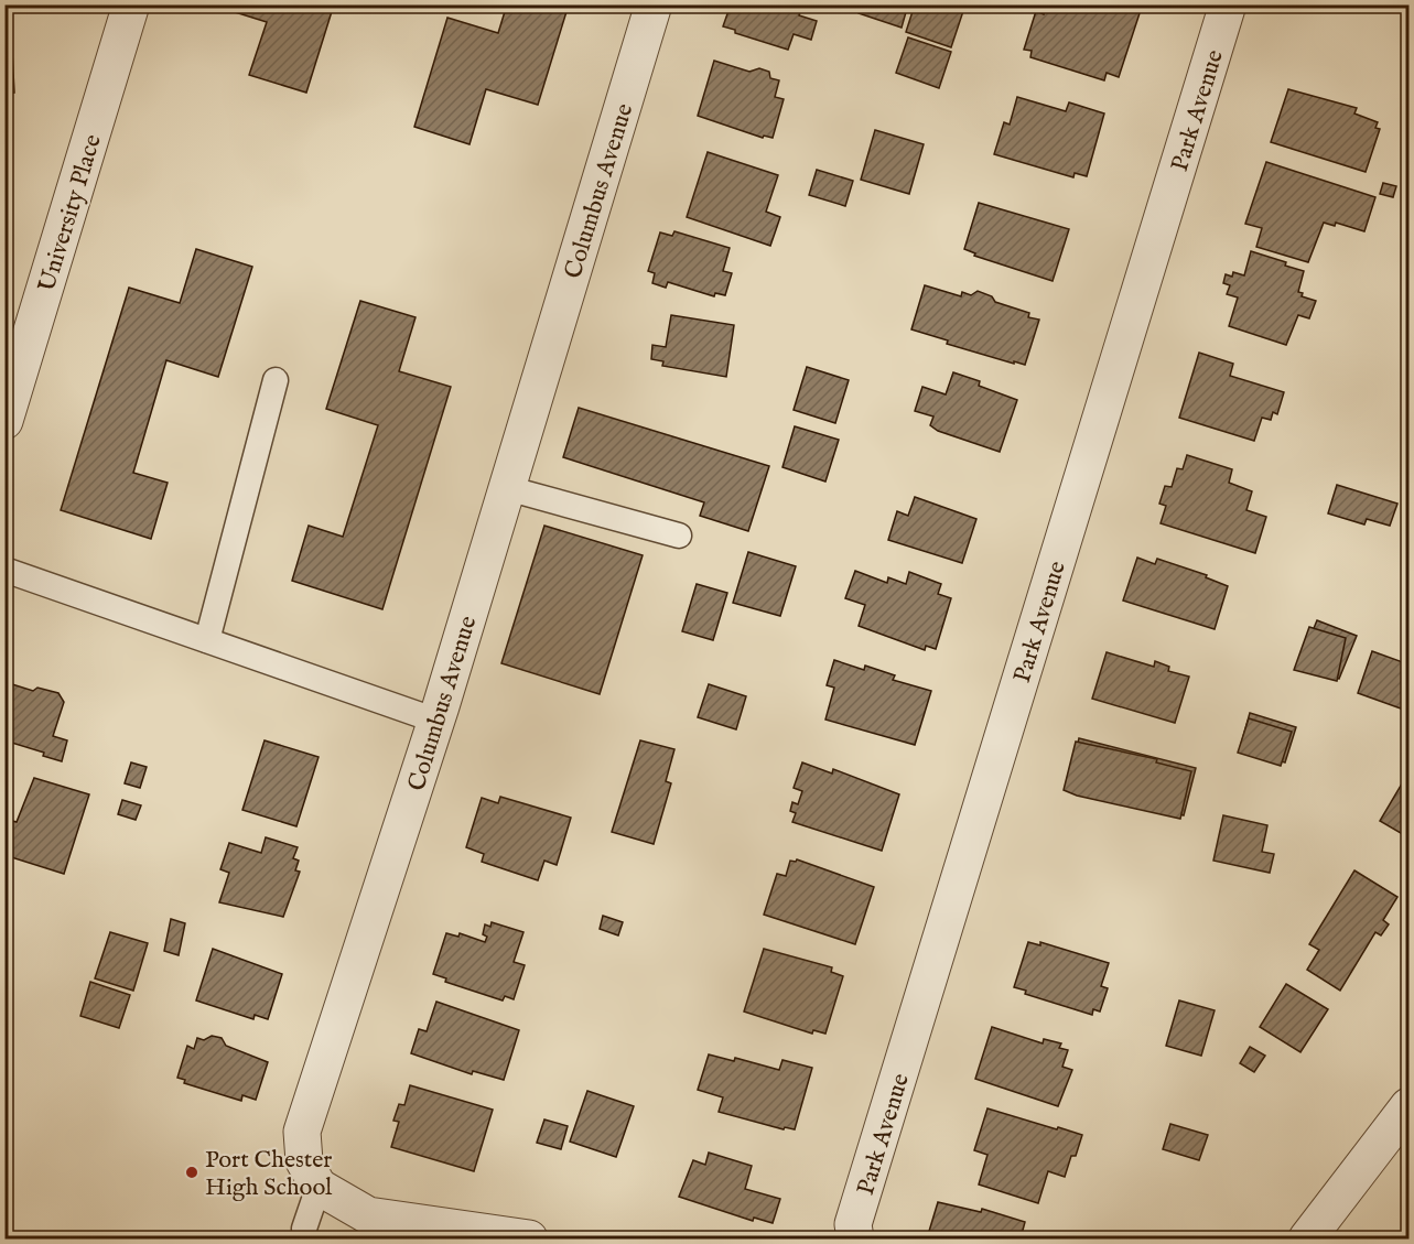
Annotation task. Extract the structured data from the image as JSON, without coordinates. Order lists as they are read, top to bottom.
{
  "streets": {
    "street": ["Park Avenue", "Columbus Avenue", "University Place"]
  },
  "places": ["Port Chester High School"]
}
